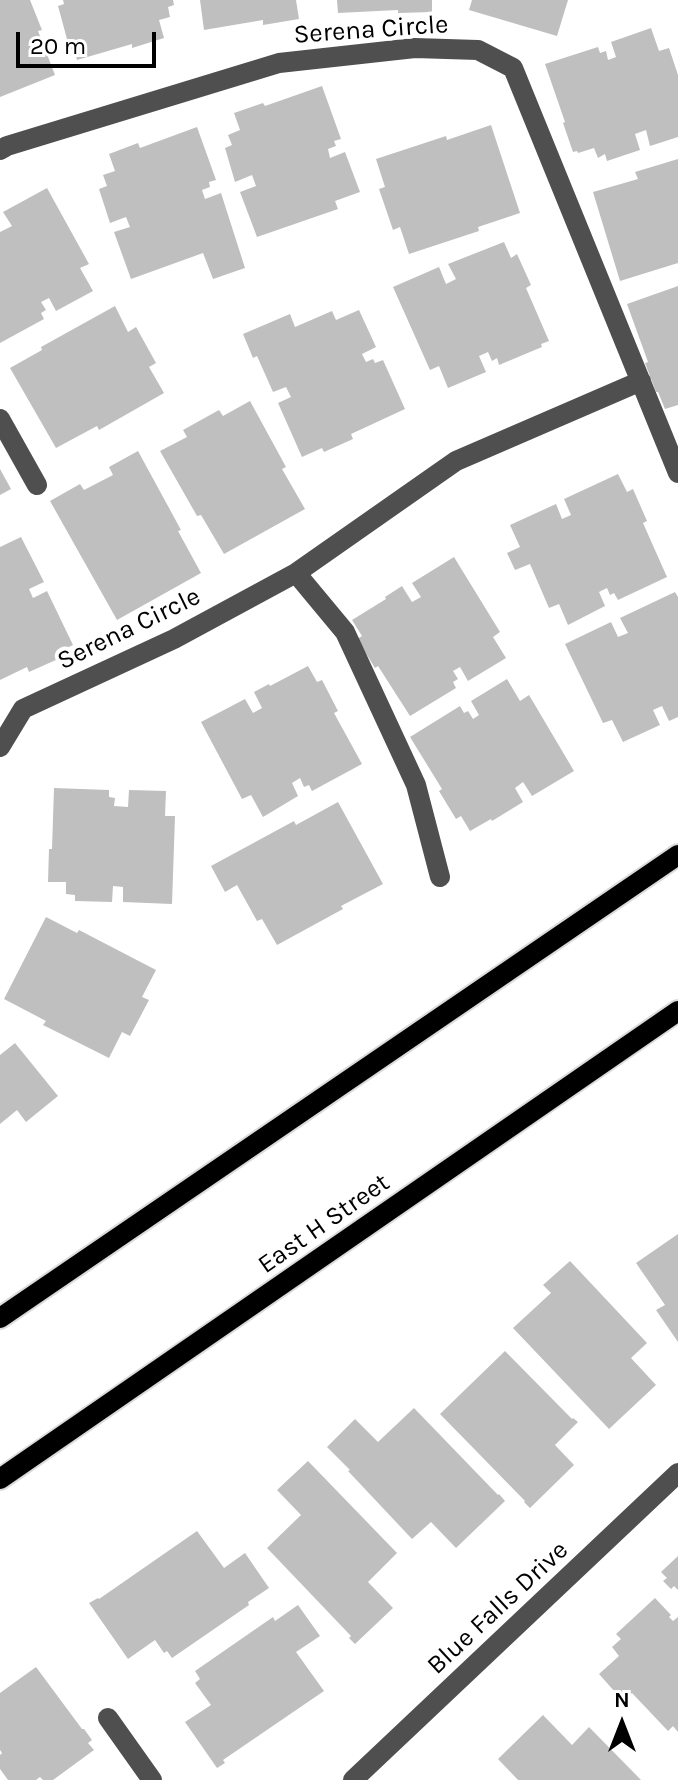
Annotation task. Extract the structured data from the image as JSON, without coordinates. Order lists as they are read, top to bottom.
{
  "streets": {
    "main road": ["East H Street"],
    "street": ["Serena Circle", "Blue Falls Drive"]
  },
  "scale_bar": "20 m",
  "north": "top"
}
